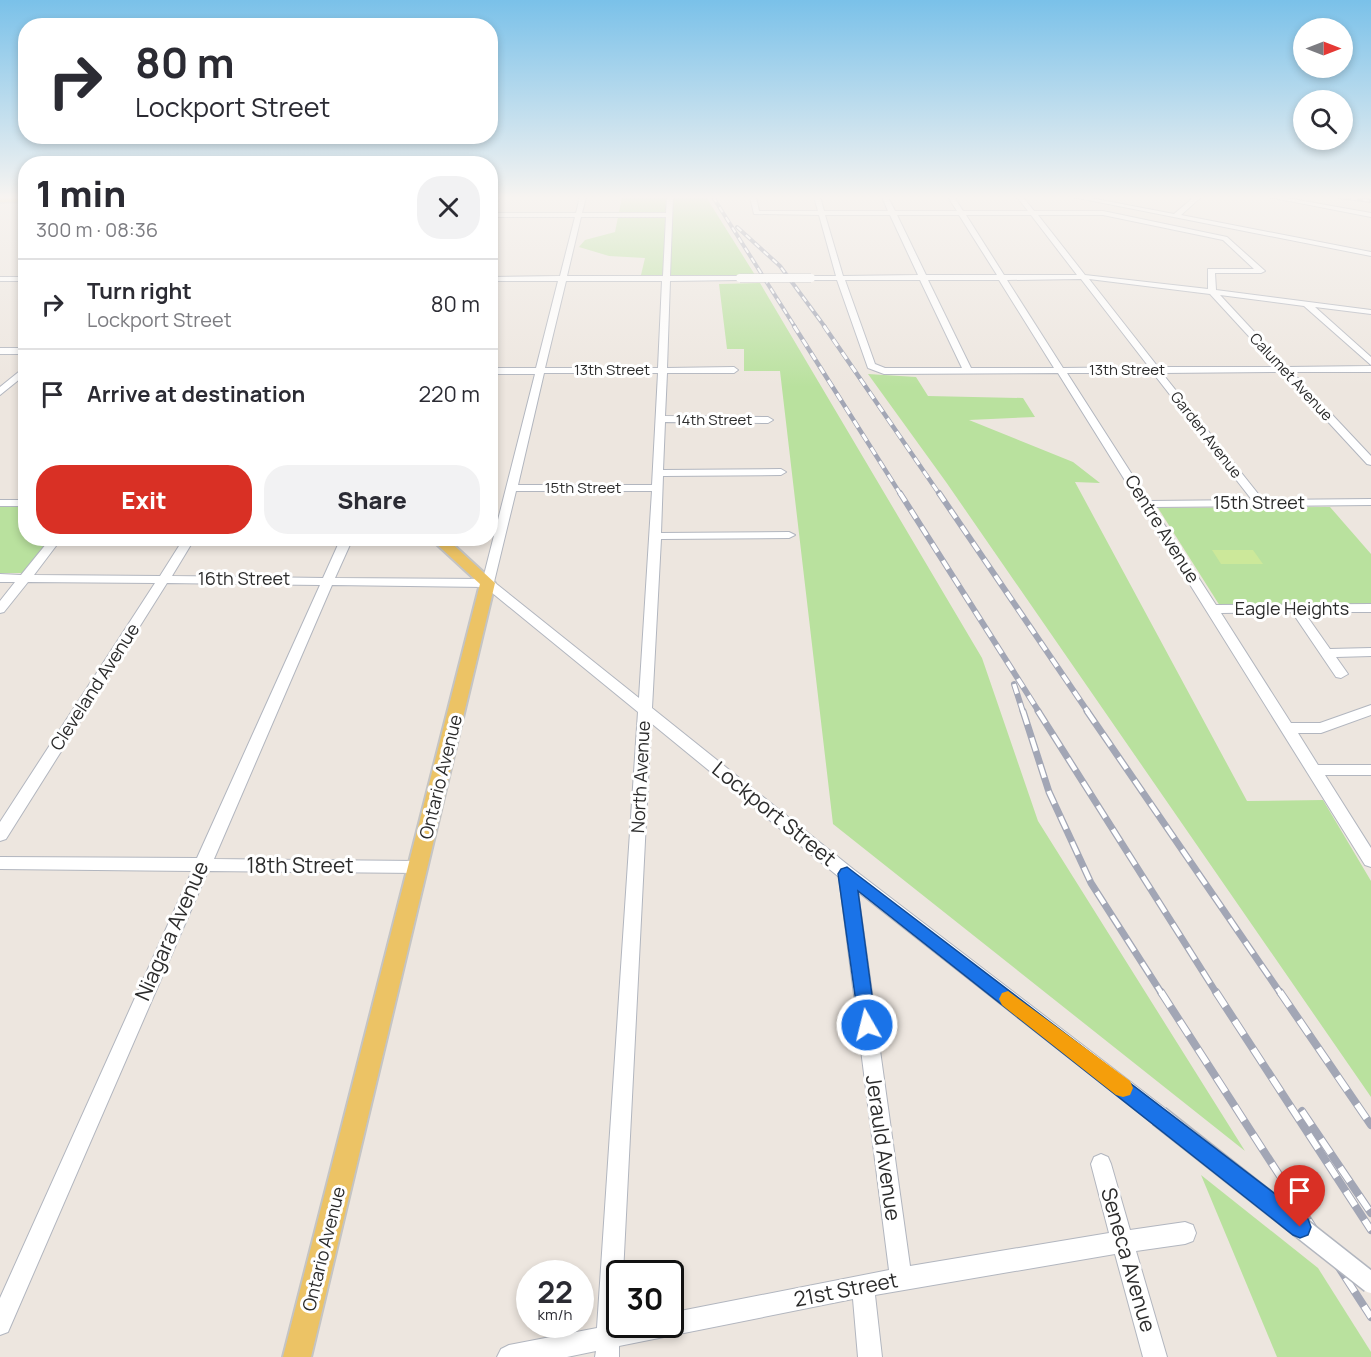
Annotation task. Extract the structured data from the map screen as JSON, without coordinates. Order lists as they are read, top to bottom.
{
  "streets": {
    "main road": ["Ontario Avenue", "Lockport Street"],
    "street": [
      "13th Street",
      "Calumet Avenue",
      "14th Street",
      "Garden Avenue",
      "15th Street",
      "Centre Avenue",
      "16th Street",
      "Eagle Heights",
      "Cleveland Avenue",
      "North Avenue",
      "18th Street",
      "Niagara Avenue",
      "Jerauld Avenue",
      "Seneca Avenue",
      "21st Street"
    ]
  },
  "crossings": [
    ["13th Street", "Calumet Avenue"],
    ["13th Street", "Garden Avenue"],
    ["13th Street", "Centre Avenue"],
    ["13th Street", "Ontario Avenue"],
    ["13th Street", "North Avenue"],
    ["14th Street", "North Avenue"],
    ["Garden Avenue", "15th Street"],
    ["15th Street", "Centre Avenue"],
    ["15th Street", "Ontario Avenue"],
    ["15th Street", "North Avenue"],
    ["Centre Avenue", "Eagle Heights"],
    ["16th Street", "Cleveland Avenue"],
    ["16th Street", "Ontario Avenue"],
    ["16th Street", "Lockport Street"],
    ["16th Street", "Niagara Avenue"],
    ["Ontario Avenue", "Lockport Street"],
    ["Ontario Avenue", "18th Street"],
    ["North Avenue", "Lockport Street"],
    ["North Avenue", "21st Street"],
    ["Lockport Street", "Jerauld Avenue"],
    ["18th Street", "Niagara Avenue"],
    ["Jerauld Avenue", "21st Street"],
    ["Seneca Avenue", "21st Street"]
  ],
  "north": "right",
  "page": {
    "turn": ["80 m", "Lockport Street"],
    "heading": ["1 min", "300 m · 08:36"],
    "list": [
      {
        "name": "Turn right",
        "note": "Lockport Street",
        "value": "80 m"
      },
      {
        "name": "Arrive at destination",
        "value": "220 m"
      }
    ],
    "buttons": ["Exit", "Share"],
    "speed": "22 km/h",
    "limit": "30"
  }
}
